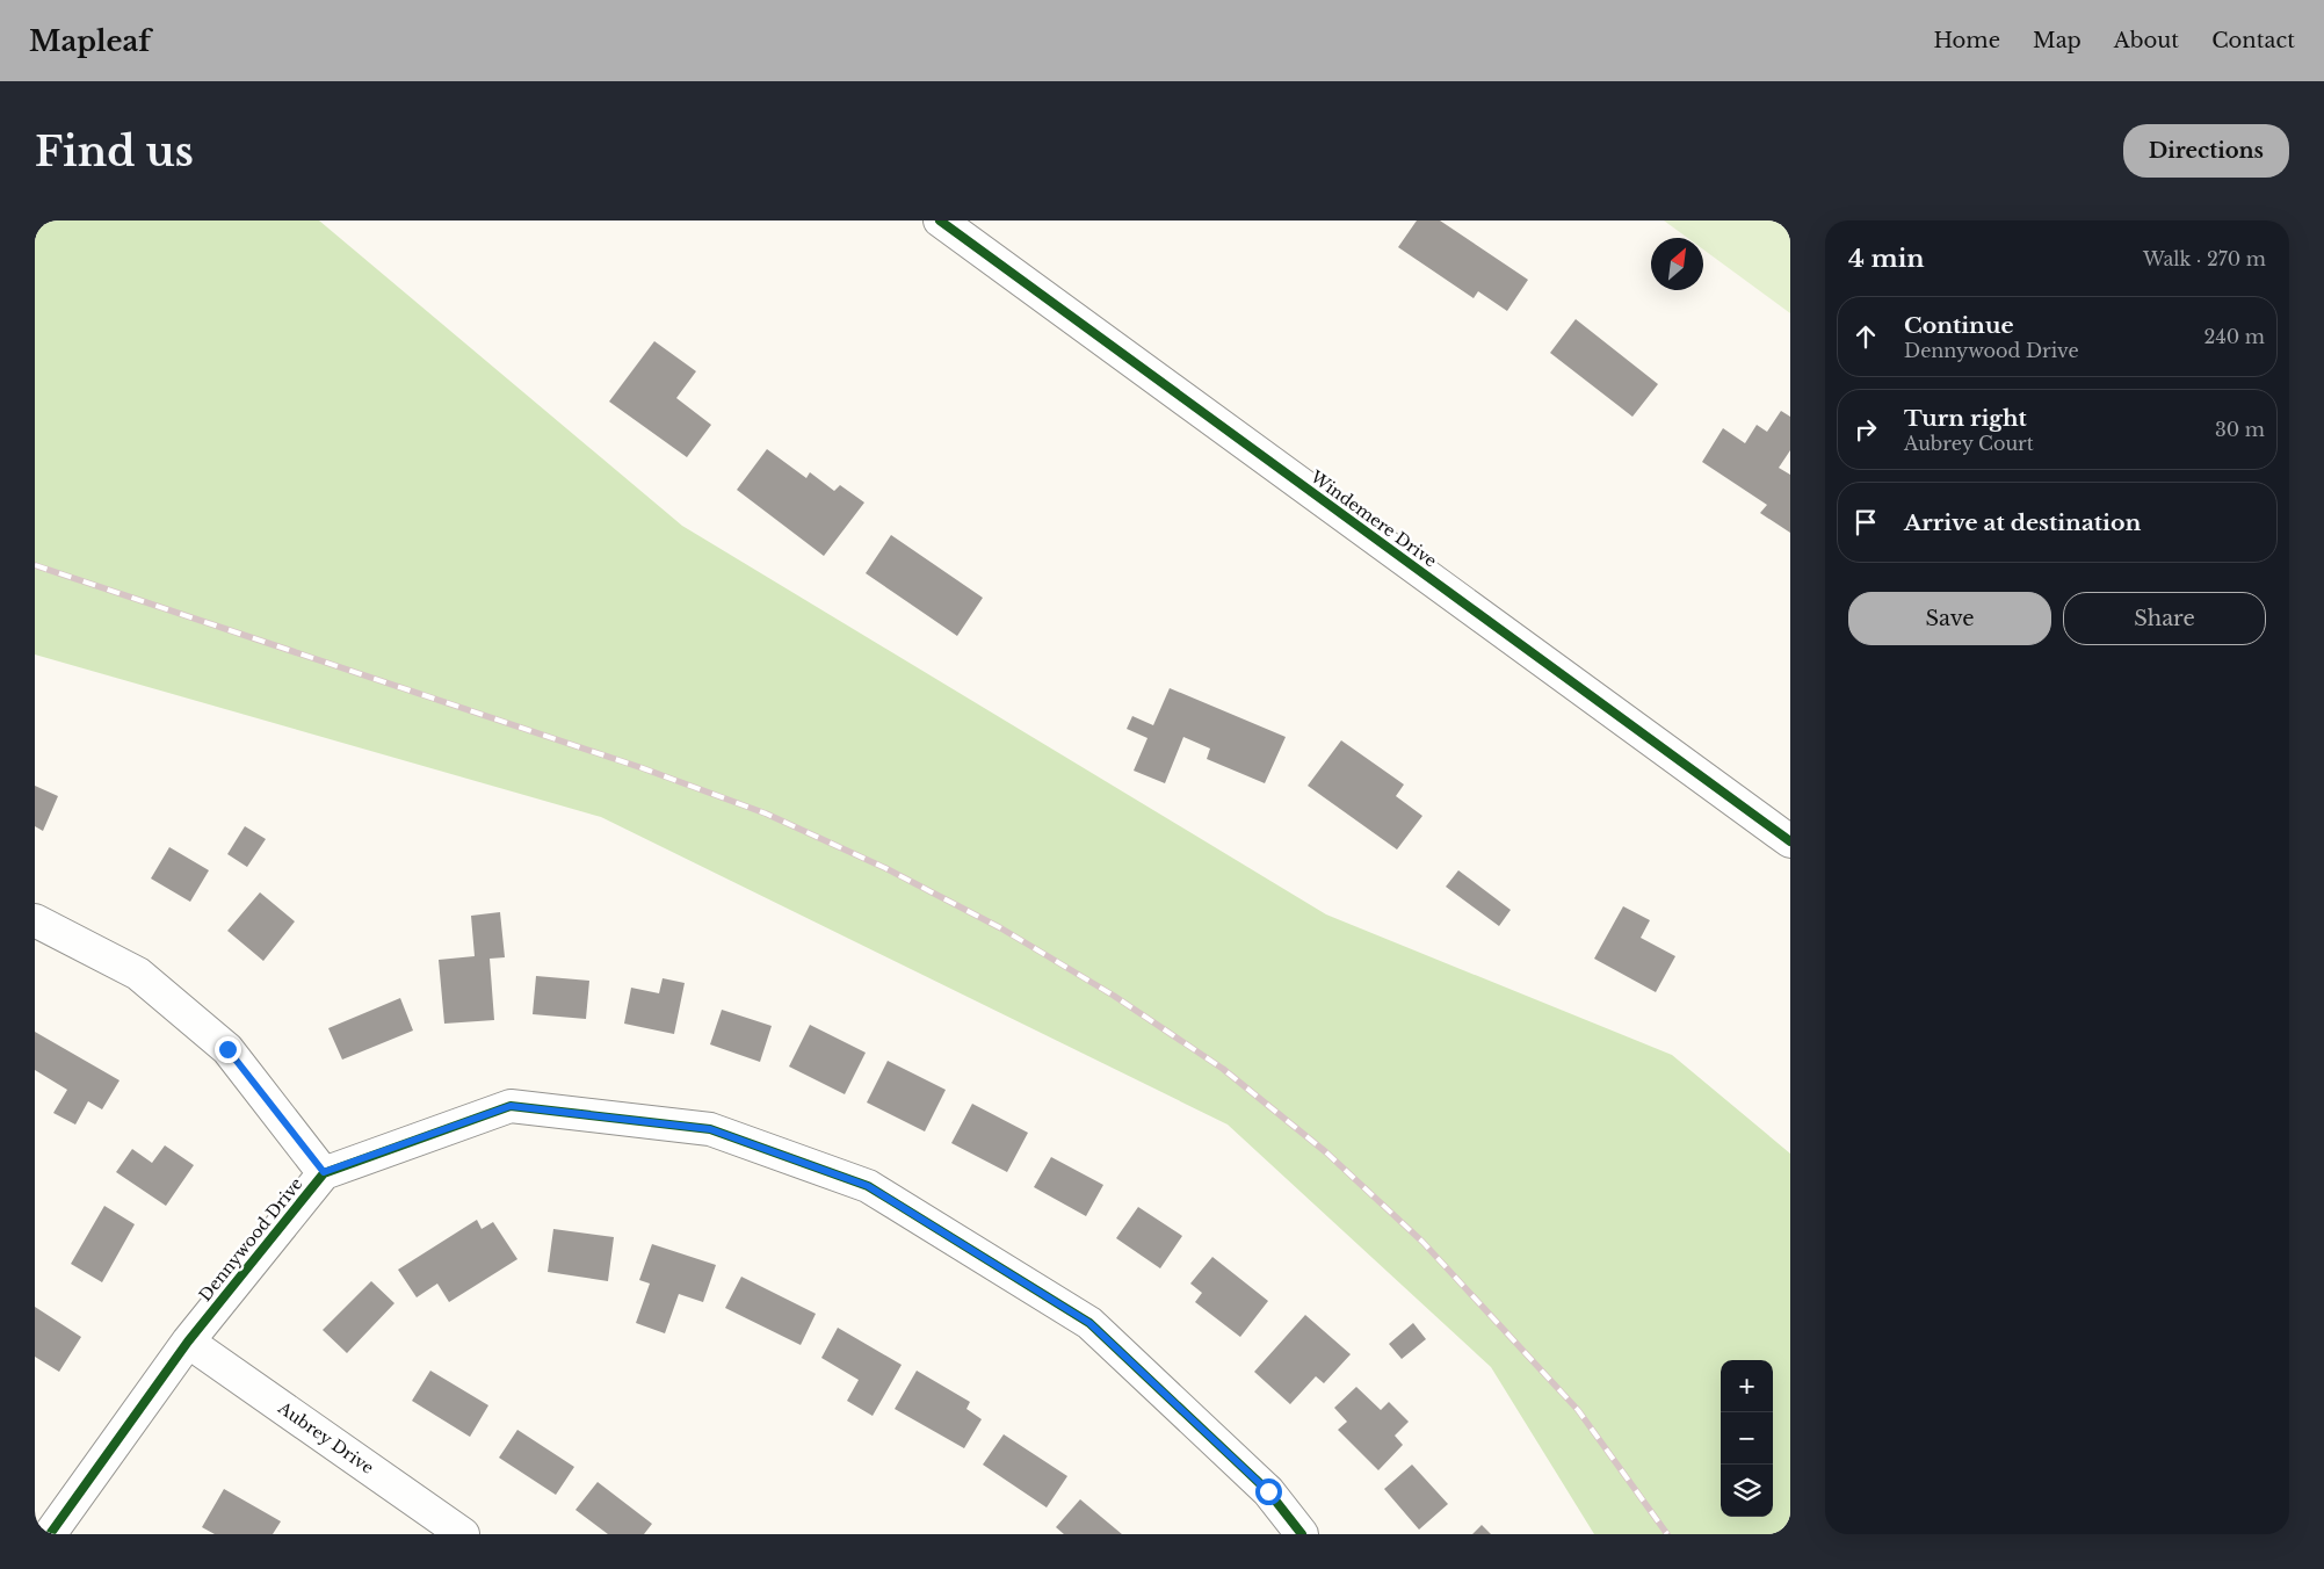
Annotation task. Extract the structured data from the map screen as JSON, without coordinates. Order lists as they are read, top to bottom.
{
  "streets": {
    "street": ["Windemere Drive", "Dennywood Drive", "Aubrey Drive"]
  },
  "crossings": [
    ["Dennywood Drive", "Aubrey Drive"]
  ],
  "north": "top right",
  "page": {
    "header": "Mapleaf",
    "nav": [
      "Home",
      "Map",
      "About",
      "Contact"
    ],
    "buttons": [
      "Directions",
      ["Save", "Share"]
    ],
    "title": "Find us",
    "heading": ["4 min", "Walk · 270 m"],
    "list": [
      ["Continue", "Dennywood Drive", "240 m"],
      ["Turn right", "Aubrey Court", "30 m"],
      "Arrive at destination"
    ],
    "map_buttons": ["+", "−"]
  }
}
